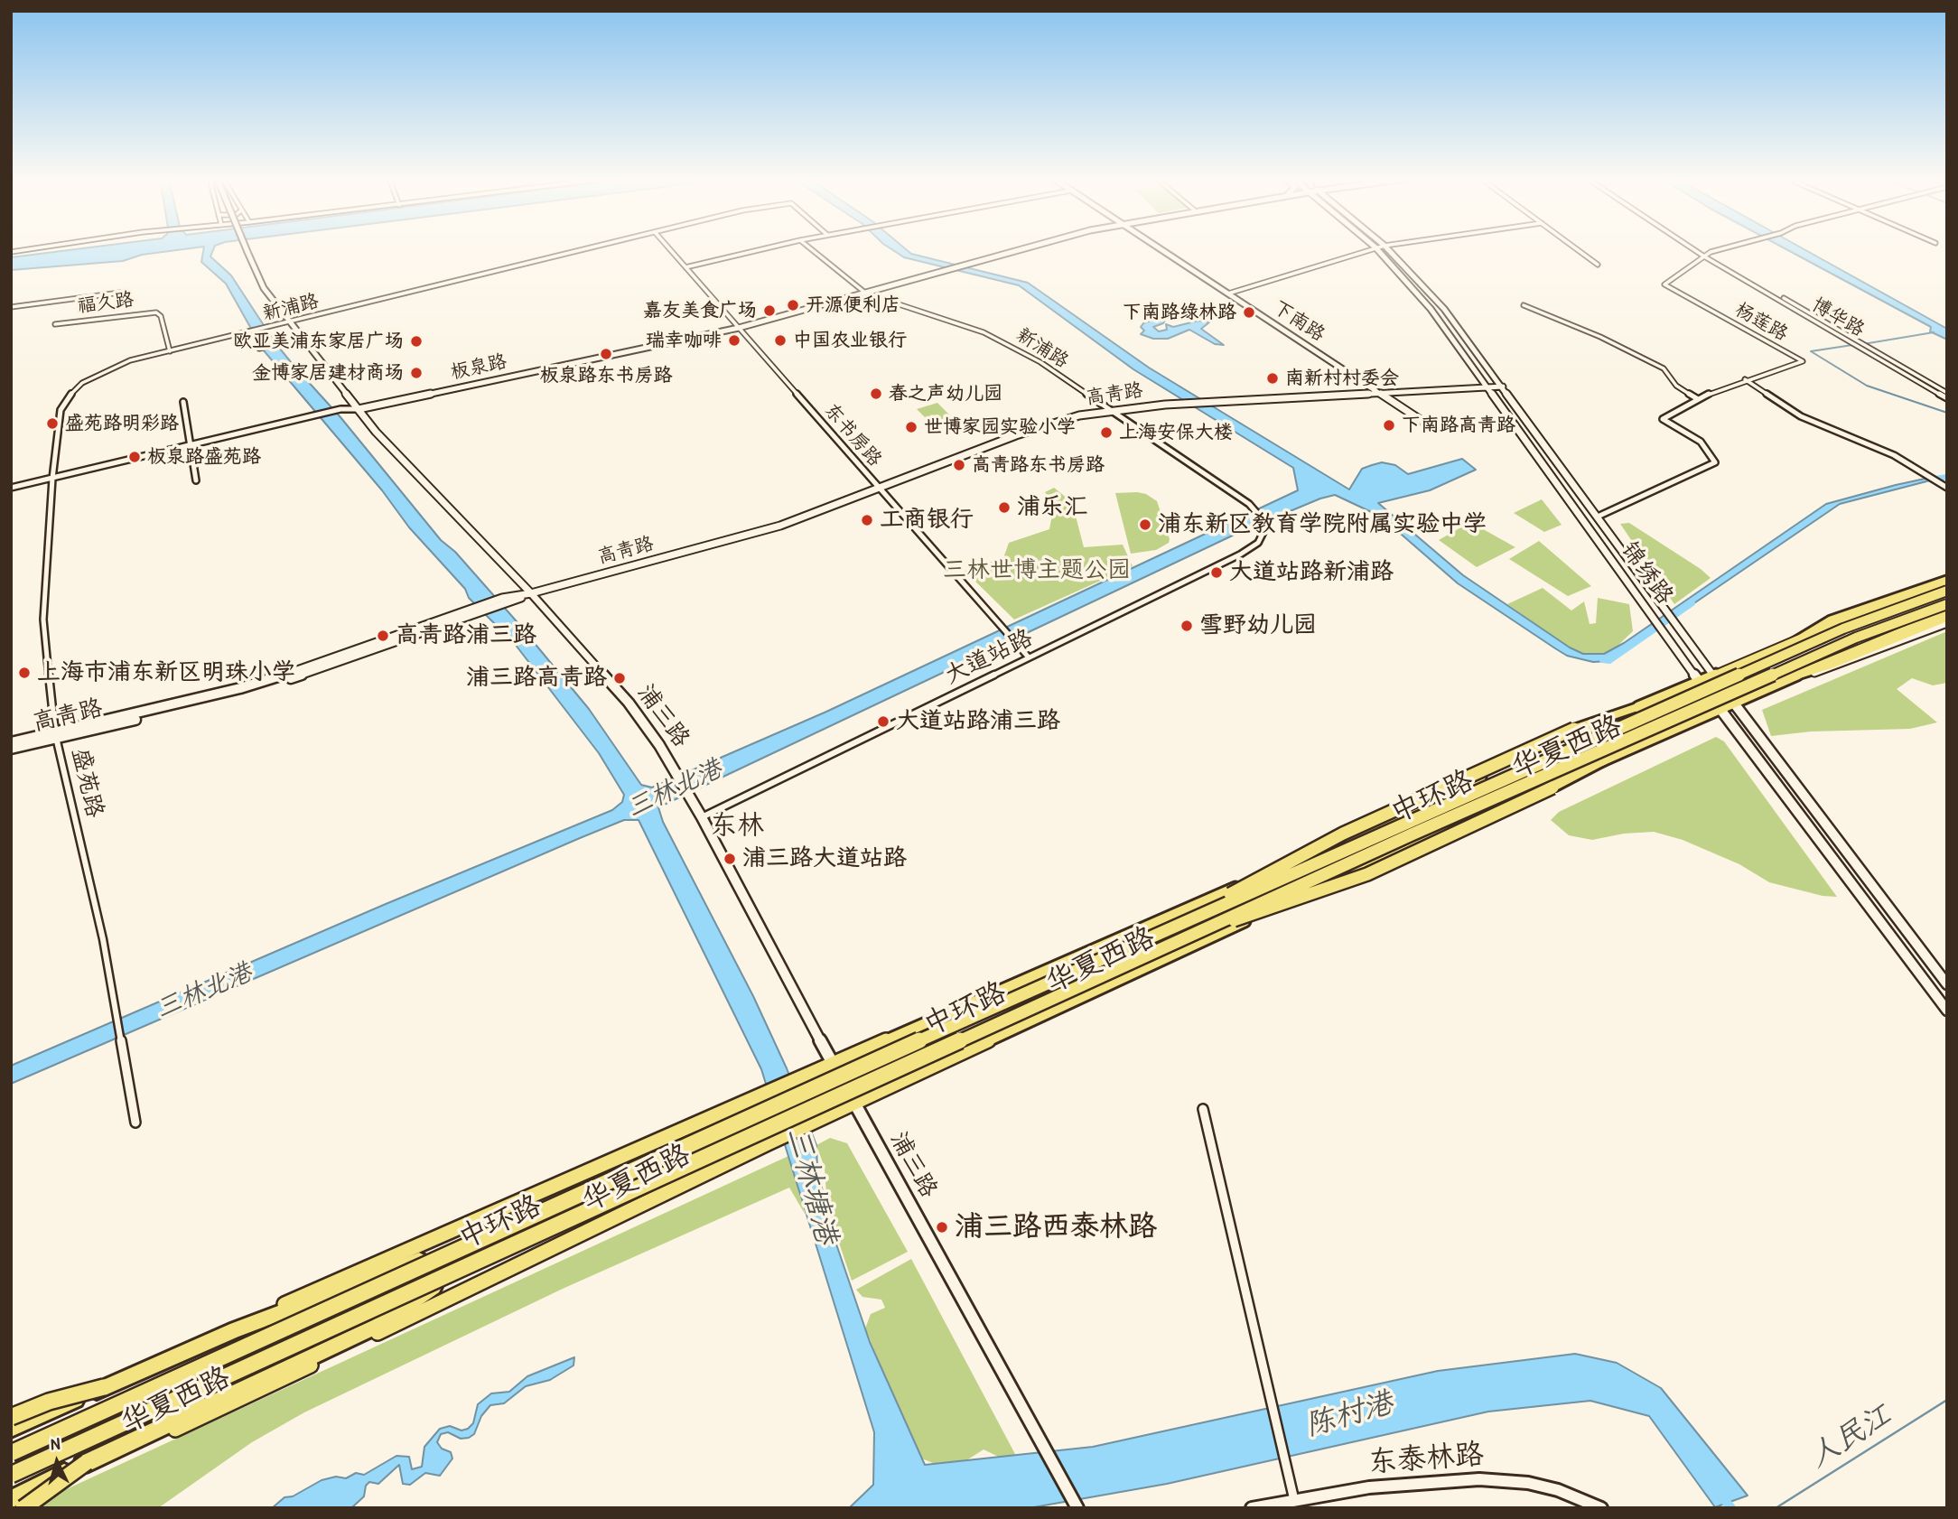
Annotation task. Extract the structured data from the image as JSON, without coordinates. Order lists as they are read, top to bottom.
{
  "streets": {
    "highway": ["中环路"],
    "main road": [
      "下南路",
      "板泉路",
      "高青路",
      "锦绣路",
      "浦三路",
      "华夏西路",
      "东泰林路"
    ],
    "street": [
      "福久路",
      "新浦路",
      "博华路",
      "杨莲路",
      "东书房路",
      "大道站路",
      "盛苑路"
    ]
  },
  "crossings": [
    ["福久路", "新浦路"],
    ["新浦路", "板泉路"],
    ["新浦路", "高青路"],
    ["新浦路", "大道站路"],
    ["新浦路", "浦三路"],
    ["新浦路", "盛苑路"],
    ["博华路", "杨莲路"],
    ["下南路", "高青路"],
    ["杨莲路", "锦绣路"],
    ["板泉路", "东书房路"],
    ["板泉路", "浦三路"],
    ["板泉路", "盛苑路"],
    ["高青路", "东书房路"],
    ["高青路", "锦绣路"],
    ["高青路", "浦三路"],
    ["高青路", "盛苑路"],
    ["东书房路", "大道站路"],
    ["锦绣路", "华夏西路"],
    ["大道站路", "浦三路"],
    ["浦三路", "华夏西路"]
  ],
  "districts": ["东林"],
  "water": [
    "三林北港",
    "三林塘港",
    "陈村港",
    "人民江"
  ],
  "parks": ["三林世博主题公园"],
  "places": [
    "开源便利店",
    "嘉友美食广场",
    "下南路绿林路",
    "瑞幸咖啡",
    "中国农业银行",
    "欧亚美浦东家居广场",
    "板泉路东书房路",
    "金博家居建材商场",
    "南新村村委会",
    "春之声幼儿园",
    "盛苑路明彩路",
    "下南路高青路",
    "世博家园实验小学",
    "上海安保大楼",
    "板泉路盛苑路",
    "高青路东书房路",
    "浦乐汇",
    "工商银行",
    "浦东新区教育学院附属实验中学",
    "大道站路新浦路",
    "雪野幼儿园",
    "高青路浦三路",
    "上海市浦东新区明珠小学",
    "浦三路高青路",
    "大道站路浦三路",
    "浦三路大道站路",
    "浦三路西泰林路"
  ],
  "north": "top"
}
